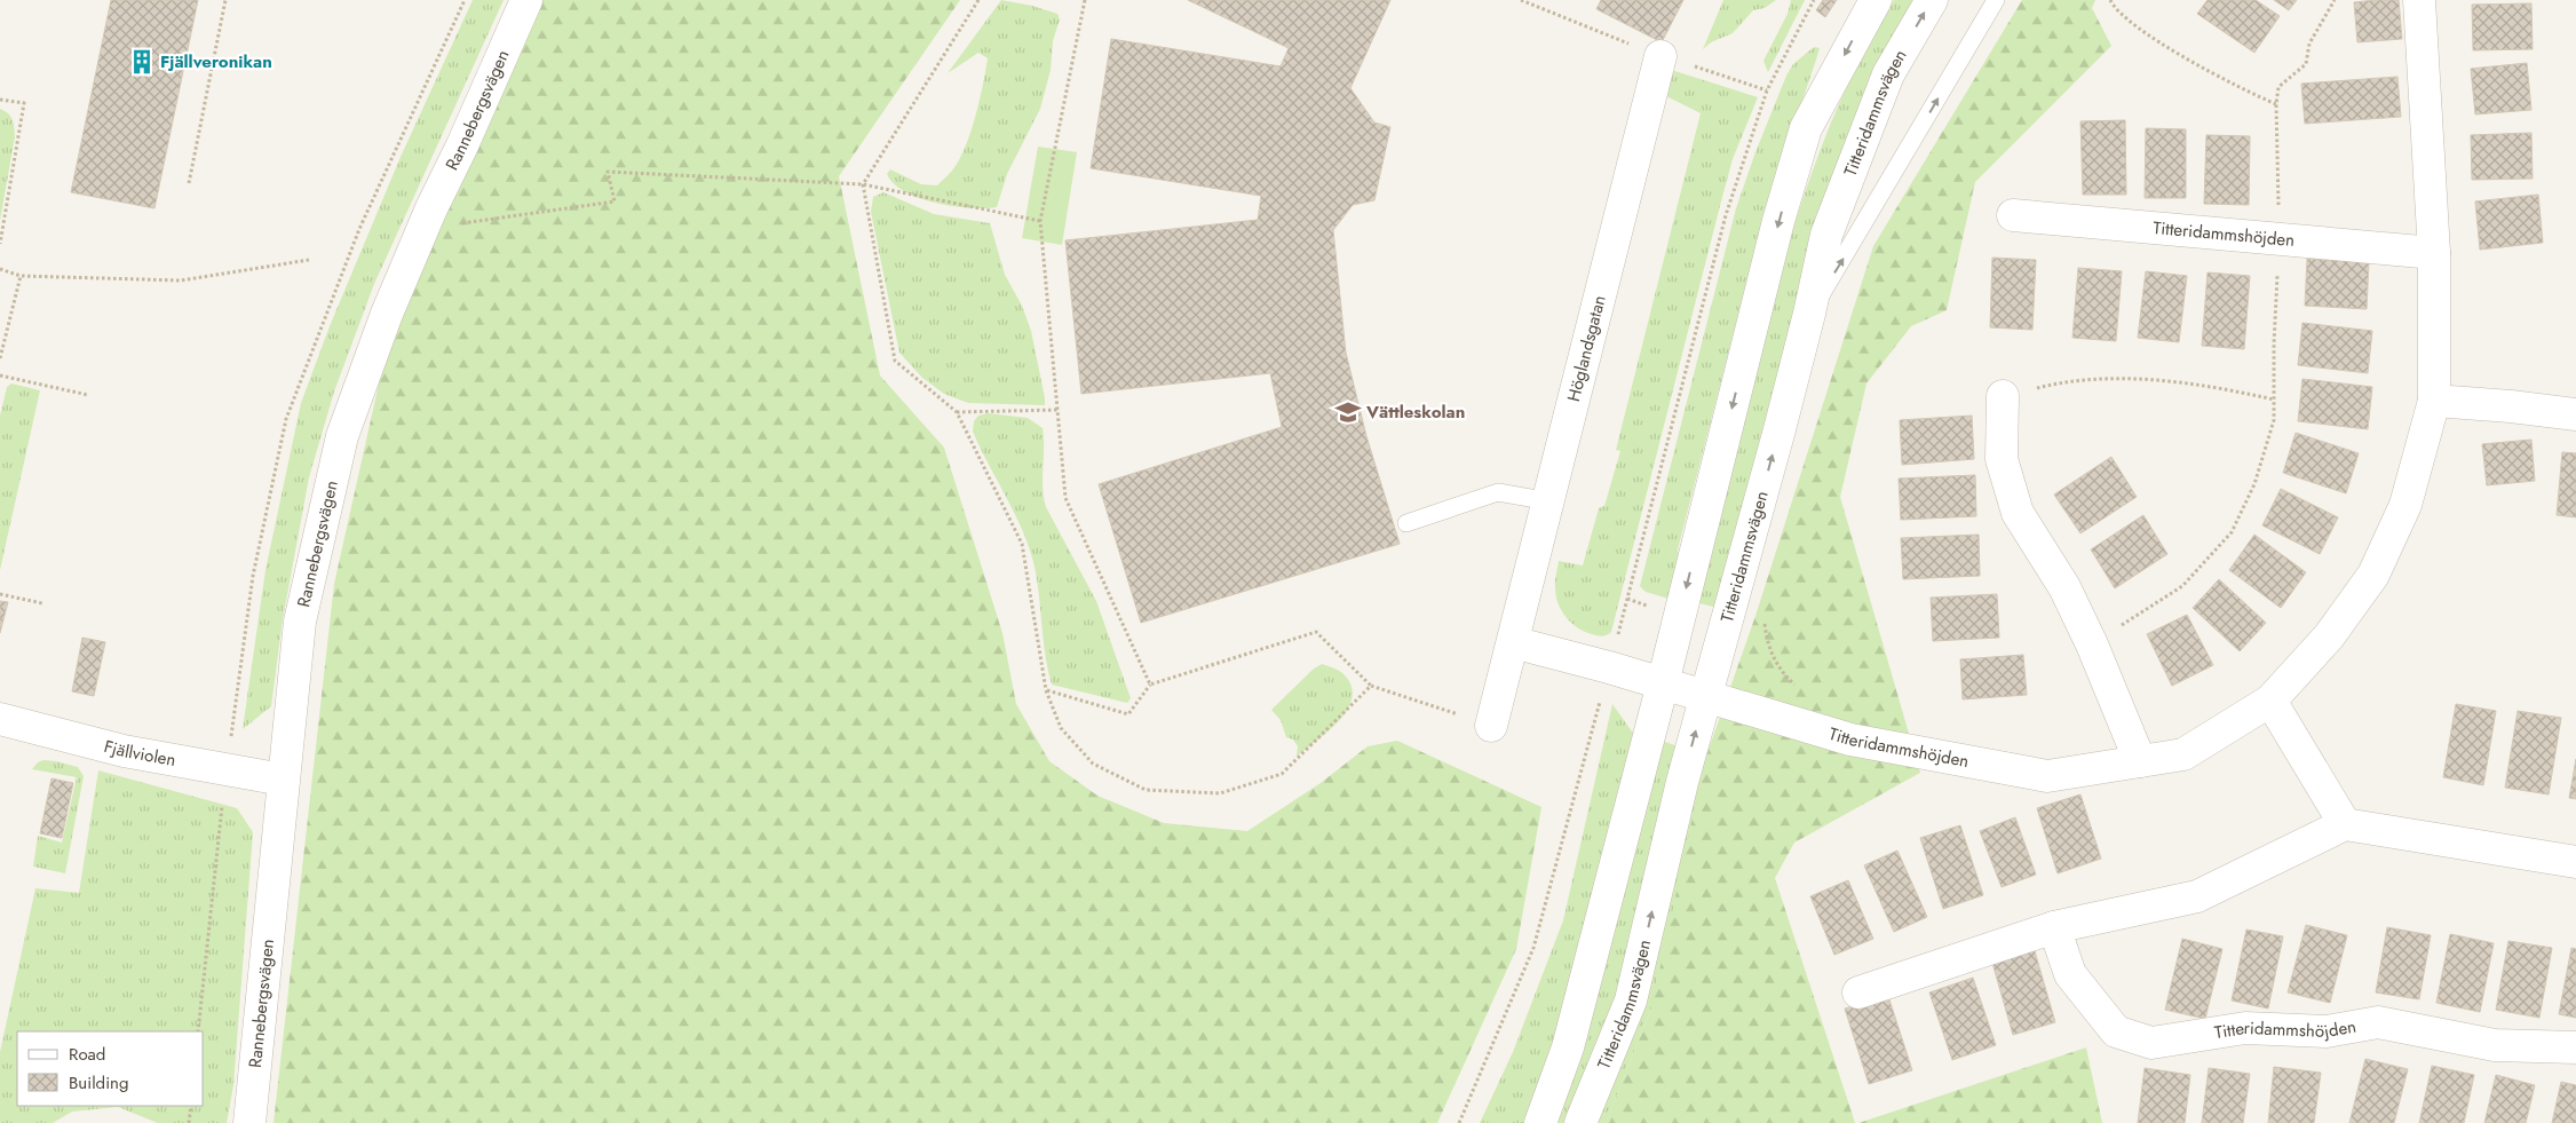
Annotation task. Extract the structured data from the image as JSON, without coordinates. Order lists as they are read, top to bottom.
{
  "streets": {
    "street": [
      "Rannebergsvägen",
      "Titteridammsvägen",
      "Titteridammshöjden",
      "Höglandsgatan",
      "Fjällviolen"
    ]
  },
  "crossings": [
    ["Rannebergsvägen", "Fjällviolen"],
    ["Titteridammsvägen", "Titteridammshöjden"]
  ],
  "places": {
    "building": ["Fjällveronikan"],
    "school or university": ["Vättleskolan"]
  },
  "legend": ["Road", "Building"]
}
